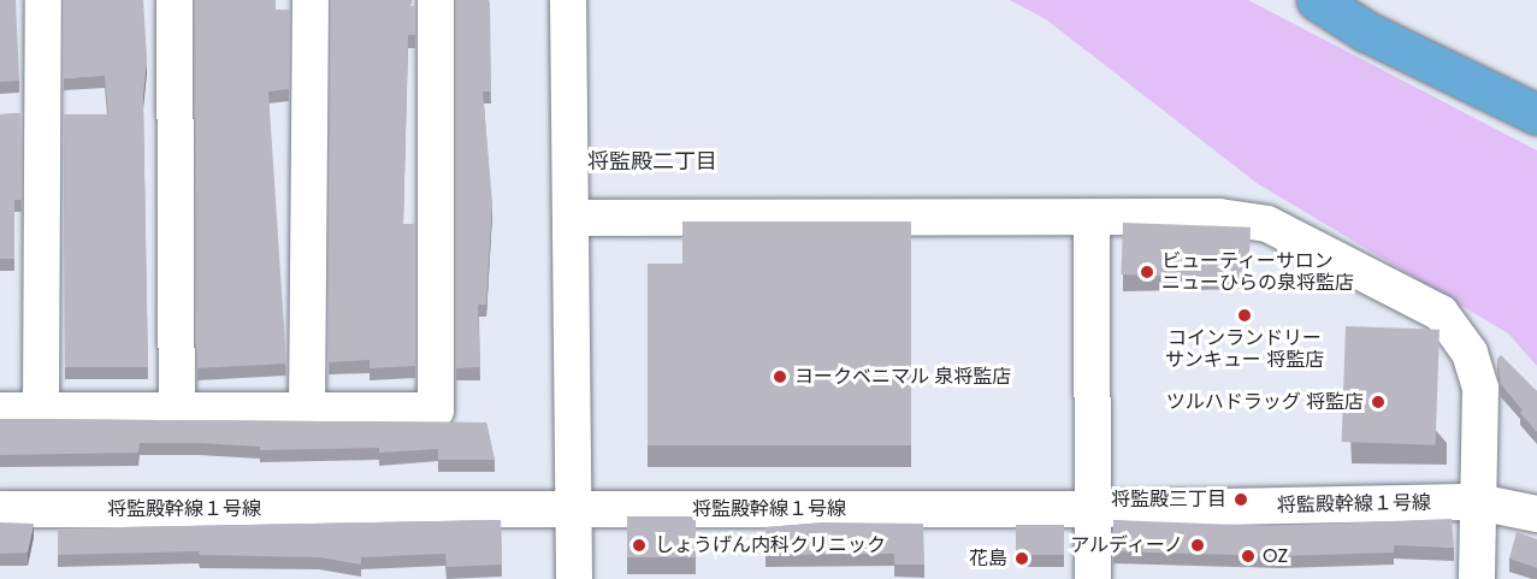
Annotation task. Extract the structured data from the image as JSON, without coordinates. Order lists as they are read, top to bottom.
{
  "streets": {
    "street": ["将監殿幹線１号線"]
  },
  "districts": ["将監殿二丁目"],
  "places": [
    "ビューティーサロン ニューひらの泉将監店",
    "コインランドリー サンキュー 将監店",
    "ヨークベニマル 泉将監店",
    "ツルハドラッグ 将監店",
    "将監殿三丁目",
    "しょうげん内科クリニック",
    "アルディーノ",
    "OZ",
    "花島"
  ]
}
